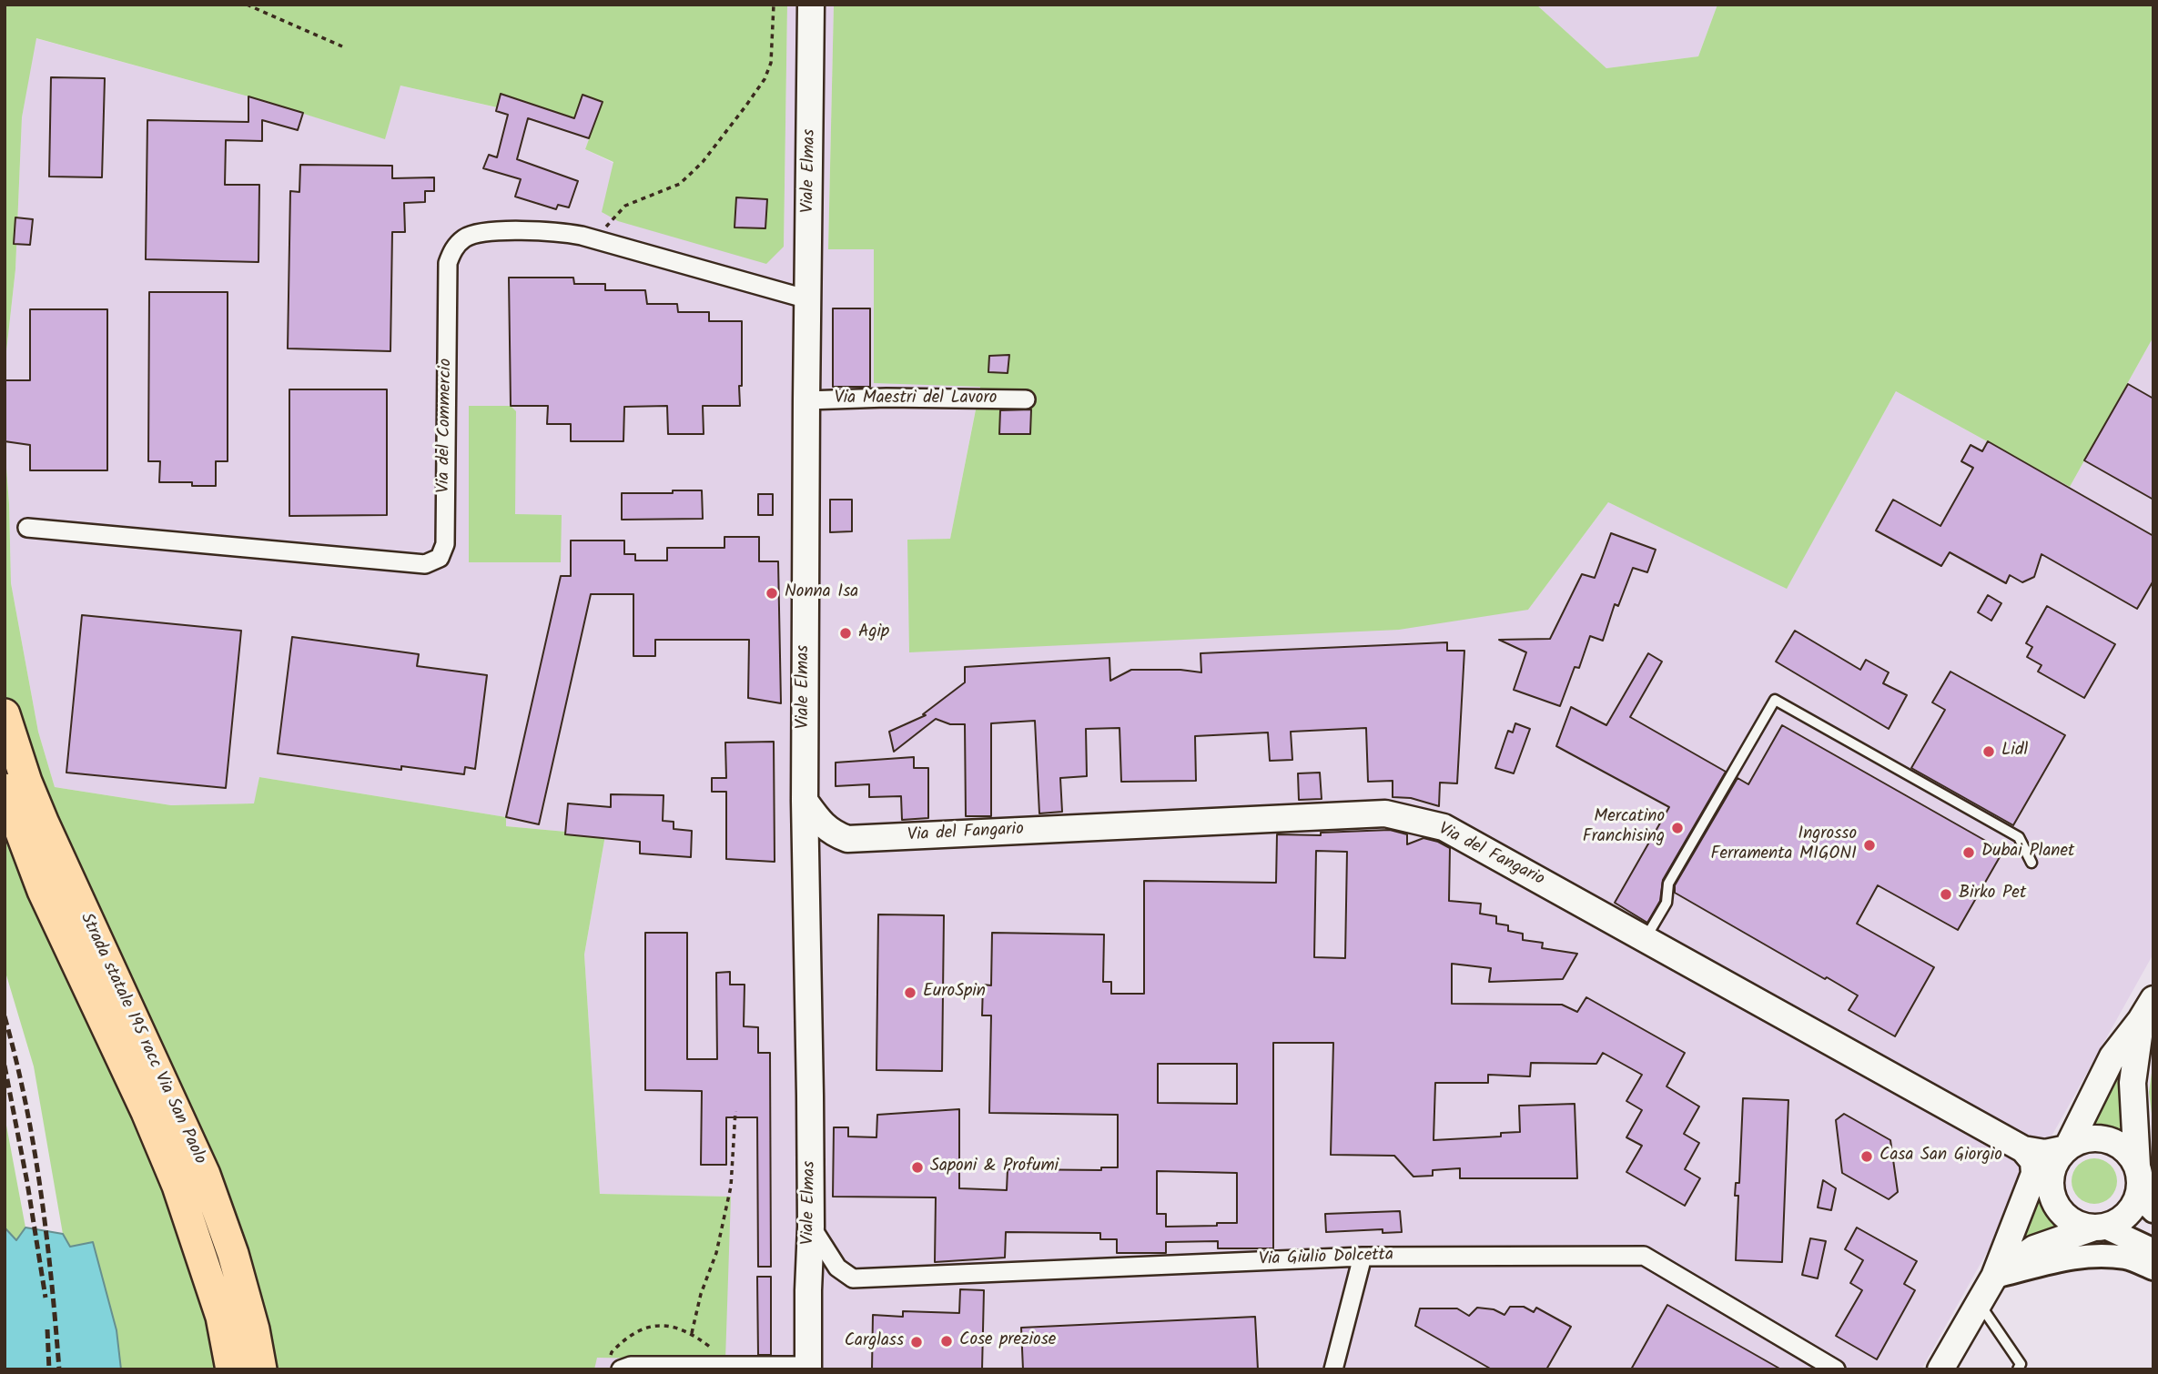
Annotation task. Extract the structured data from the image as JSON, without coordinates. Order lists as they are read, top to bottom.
{
  "streets": {
    "highway": ["Strada statale 195 racc Via San Paolo"],
    "main road": ["Viale Elmas", "Via del Fangario"],
    "street": ["Via Maestri del Lavoro", "Via del Commercio", "Via Giulio Dolcetta"]
  },
  "crossings": [
    ["Viale Elmas", "Via Maestri del Lavoro"],
    ["Viale Elmas", "Via del Commercio"],
    ["Viale Elmas", "Via Giulio Dolcetta"]
  ],
  "places": [
    "Nonna Isa",
    "Agip",
    "Lidl",
    "Mercatino Franchising",
    "Ingrosso Ferramenta MIGONI",
    "Dubai Planet",
    "Birko Pet",
    "EuroSpin",
    "Casa San Giorgio",
    "Saponi & Profumi",
    "Cose preziose",
    "Carglass"
  ]
}
